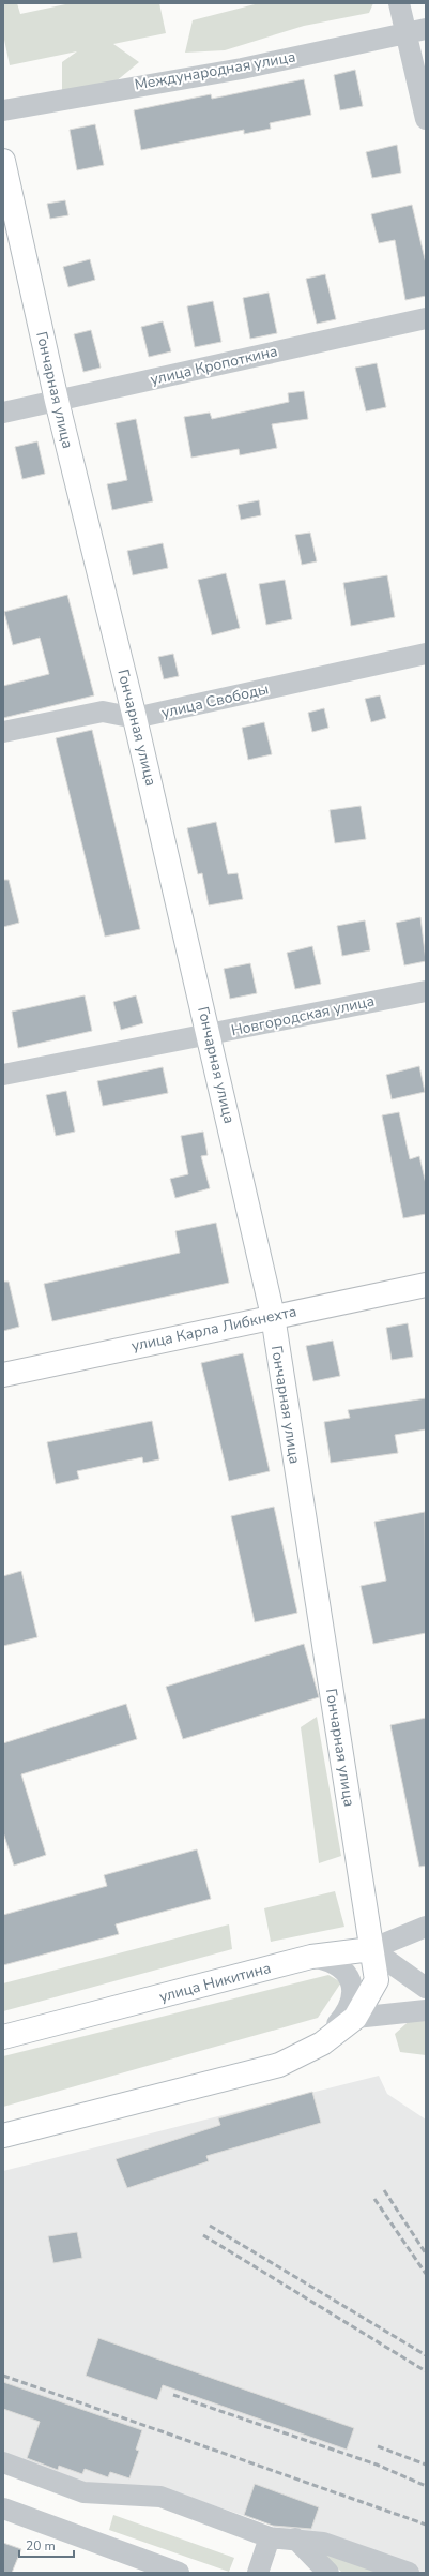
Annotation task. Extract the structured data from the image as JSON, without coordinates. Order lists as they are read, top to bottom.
{
  "streets": {
    "street": [
      "Международная улица",
      "улица Кропоткина",
      "Гончарная улица",
      "улица Свободы",
      "Новгородская улица",
      "улица Карла Либкнехта",
      "улица Никитина"
    ]
  },
  "crossings": [
    ["улица Кропоткина", "Гончарная улица"],
    ["Гончарная улица", "улица Свободы"],
    ["Гончарная улица", "Новгородская улица"],
    ["Гончарная улица", "улица Карла Либкнехта"],
    ["Гончарная улица", "улица Никитина"]
  ],
  "scale_bar": "20 m"
}
